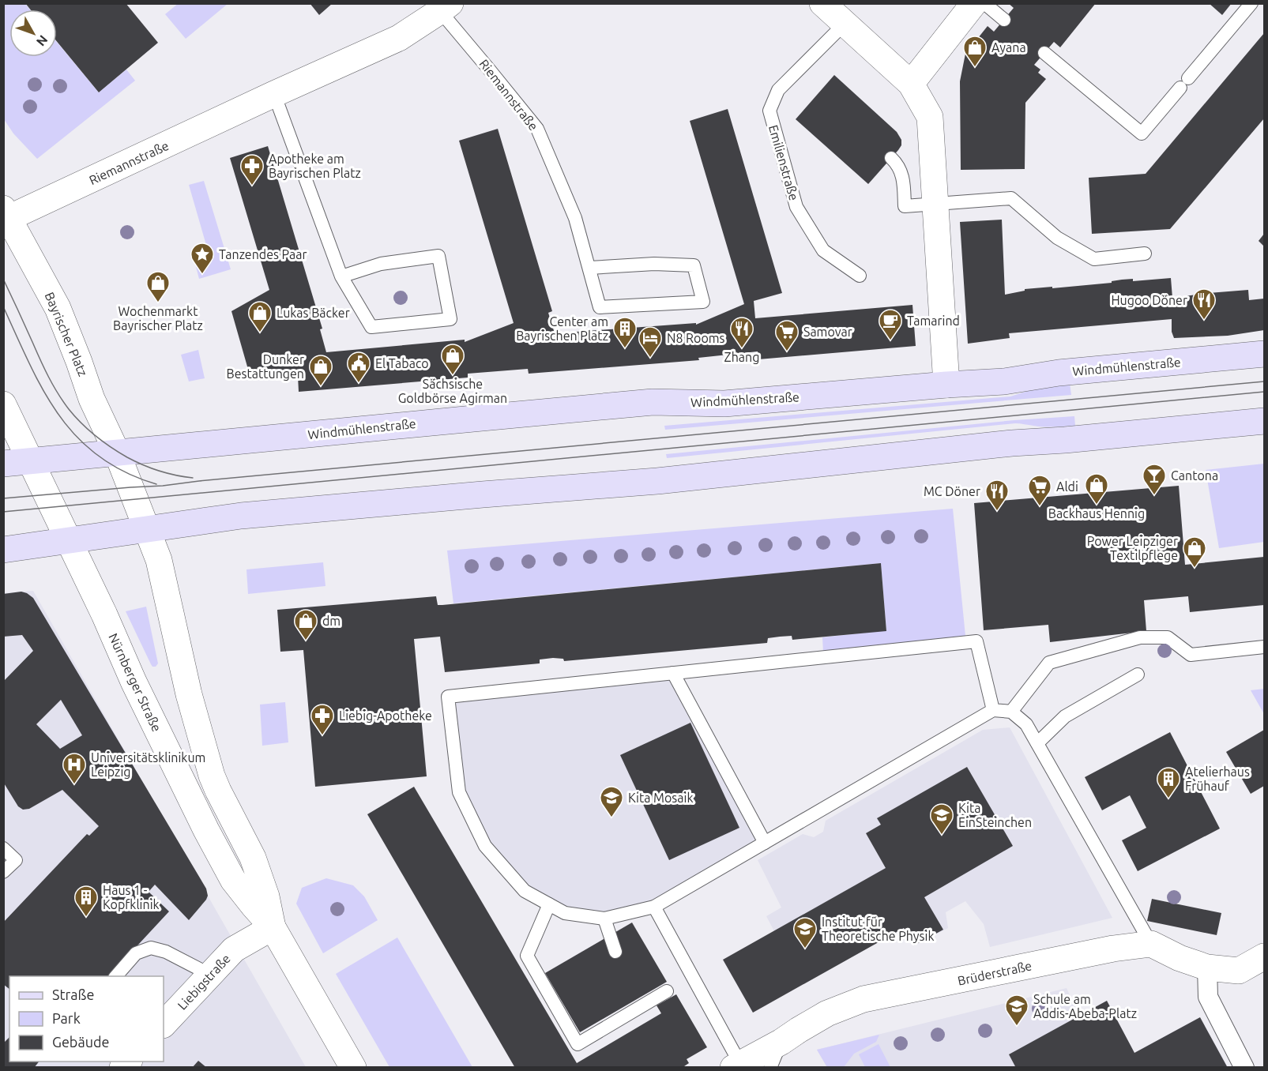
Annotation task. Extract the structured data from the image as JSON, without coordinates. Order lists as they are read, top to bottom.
{
  "streets": {
    "main road": ["Windmühlenstraße"],
    "street": [
      "Riemannstraße",
      "Bayrischer Platz",
      "Nürnberger Straße",
      "Brüderstraße",
      "Liebigstraße"
    ],
    "lane": ["Emilienstraße"]
  },
  "crossings": [
    ["Riemannstraße", "Bayrischer Platz"],
    ["Bayrischer Platz", "Windmühlenstraße"],
    ["Bayrischer Platz", "Nürnberger Straße"],
    ["Nürnberger Straße", "Liebigstraße"]
  ],
  "places": {
    "shop": [
      "Ayana",
      "Wochenmarkt Bayrischer Platz",
      "Lukas Bäcker",
      "Sächsische Goldbörse Agirman",
      "Dunker Bestattungen",
      "Backhaus Hennig",
      "Power Leipziger Textilpflege",
      "dm"
    ],
    "pharmacy": ["Apotheke am Bayrischen Platz", "Liebig-Apotheke"],
    "place": ["Tanzendes Paar"],
    "restaurant": ["Hugoo Döner", "Zhang", "MC Döner"],
    "cafe": ["Tamarind"],
    "building": ["Center am Bayrischen Platz", "Atelierhaus Frühauf", "Haus 1 - Kopfklinik"],
    "supermarket": ["Samovar", "Aldi"],
    "hotel": ["N8 Rooms"],
    "public building": ["El Tabaco"],
    "bar": ["Cantona"],
    "hospital": ["Universitätsklinikum Leipzig"],
    "school or university": [
      "Kita Mosaik",
      "Kita EinSteinchen",
      "Institut für Theoretische Physik",
      "Schule am Addis-Abeba-Platz"
    ]
  },
  "legend": ["Straße", "Park", "Gebäude"],
  "north": "bottom right"
}
